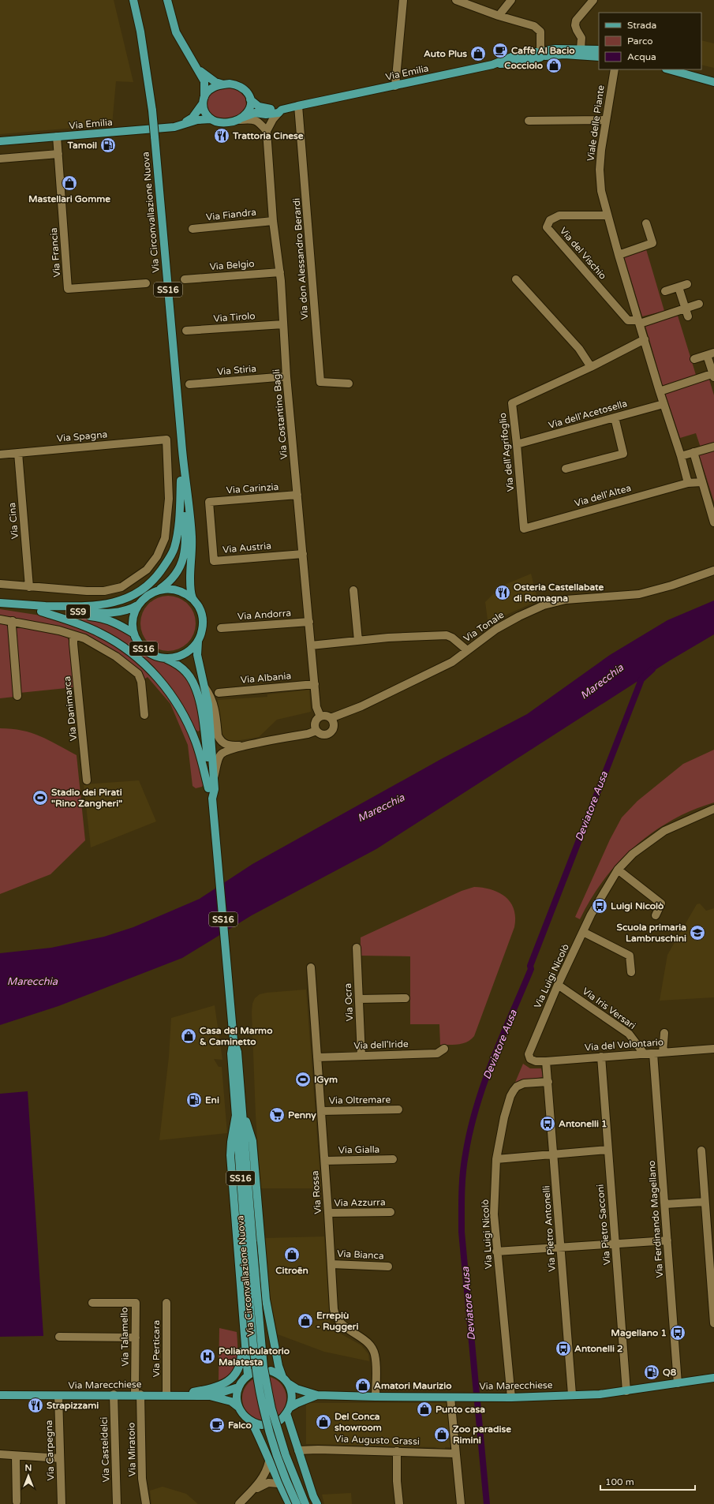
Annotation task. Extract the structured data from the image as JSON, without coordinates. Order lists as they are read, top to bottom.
{
  "streets": {
    "main road": [
      "Via Emilia",
      "Via Circonvallazione Nuova",
      "SS16",
      "SS9",
      "Via Marecchiese"
    ],
    "street": [
      "Viale delle Piante",
      "Via Fiandra",
      "Via Francia",
      "Via del Vischio",
      "Via don Alessandro Berardi",
      "Via Belgio",
      "Via Tirolo",
      "Via Stiria",
      "Via Costantino Bagli",
      "Via dell'Acetosella",
      "Via Spagna",
      "Via dell'Agrifoglio",
      "Via Carinzia",
      "Via dell'Altea",
      "Via Cina",
      "Via Austria",
      "Via Andorra",
      "Via Tonale",
      "Via Albania",
      "Via Danimarca",
      "Via Luigi Nicolò",
      "Via Ocra",
      "Via Iris Versari",
      "Via dell'Iride",
      "Via del Volontario",
      "Via Oltremare",
      "Via Gialla",
      "Via Rossa",
      "Via Azzurra",
      "Via Ferdinando Magellano",
      "Via Pietro Sacconi",
      "Via Pietro Antonelli",
      "Via Bianca",
      "Via Talamello",
      "Via Perticara",
      "Via Augusto Grassi",
      "Via Casteldelci",
      "Via Miratoio",
      "Via Carpegna"
    ]
  },
  "crossings": [
    ["Via Emilia", "Via Francia"],
    ["Via Emilia", "Via don Alessandro Berardi"],
    ["Viale delle Piante", "Via del Vischio"],
    ["Viale delle Piante", "Via dell'Acetosella"],
    ["Viale delle Piante", "Via dell'Agrifoglio"],
    ["Viale delle Piante", "Via dell'Altea"],
    ["Via Circonvallazione Nuova", "SS16"],
    ["Via Circonvallazione Nuova", "SS9"],
    ["Via Fiandra", "Via Costantino Bagli"],
    ["Via Belgio", "Via Costantino Bagli"],
    ["SS16", "SS9"],
    ["Via Tirolo", "Via Costantino Bagli"],
    ["Via Stiria", "Via Costantino Bagli"],
    ["Via Costantino Bagli", "Via Carinzia"],
    ["Via Costantino Bagli", "Via Austria"],
    ["Via Costantino Bagli", "Via Andorra"],
    ["Via Costantino Bagli", "Via Tonale"],
    ["Via Costantino Bagli", "Via Albania"],
    ["Via dell'Acetosella", "Via dell'Agrifoglio"],
    ["Via Spagna", "Via Cina"],
    ["Via dell'Agrifoglio", "Via dell'Altea"],
    ["Via Carinzia", "Via Austria"],
    ["Via Luigi Nicolò", "Via Iris Versari"],
    ["Via Luigi Nicolò", "Via del Volontario"],
    ["Via Luigi Nicolò", "Via Pietro Antonelli"],
    ["Via Luigi Nicolò", "Via Marecchiese"],
    ["Via Ocra", "Via dell'Iride"],
    ["Via Iris Versari", "Via del Volontario"],
    ["Via dell'Iride", "Via Rossa"],
    ["Via del Volontario", "Via Ferdinando Magellano"],
    ["Via del Volontario", "Via Pietro Sacconi"],
    ["Via del Volontario", "Via Pietro Antonelli"],
    ["Via Oltremare", "Via Rossa"],
    ["Via Gialla", "Via Rossa"],
    ["Via Rossa", "Via Azzurra"],
    ["Via Rossa", "Via Bianca"],
    ["Via Rossa", "Via Marecchiese"],
    ["Via Ferdinando Magellano", "Via Marecchiese"],
    ["Via Pietro Sacconi", "Via Marecchiese"],
    ["Via Pietro Antonelli", "Via Marecchiese"],
    ["Via Talamello", "Via Marecchiese"],
    ["Via Talamello", "Via Miratoio"],
    ["Via Perticara", "Via Marecchiese"],
    ["Via Marecchiese", "Via Casteldelci"],
    ["Via Marecchiese", "Via Miratoio"],
    ["Via Marecchiese", "Via Carpegna"]
  ],
  "water": ["Marecchia", "Deviatore Ausa"],
  "places": {
    "cafe": ["Caffè Al Bacio", "Falco"],
    "shop": [
      "Auto Plus",
      "Cocciolo",
      "Mastellari Gomme",
      "Casa del Marmo & Caminetto",
      "Citroën",
      "Errepiù - Ruggeri",
      "Amatori Maurizio",
      "Punto casa",
      "Del Conca showroom",
      "Zoo paradise Rimini"
    ],
    "restaurant": ["Trattoria Cinese", "Osteria Castellabate di Romagna", "Strapizzami"],
    "fuel station": ["Tamoil", "Eni", "Q8"],
    "sports": ["Stadio dei Pirati \"Rino Zangheri\"", "IGym"],
    "bus stop": [
      "Luigi Nicolò",
      "Antonelli 1",
      "Magellano 1",
      "Antonelli 2"
    ],
    "school or university": ["Scuola primaria Lambruschini"],
    "supermarket": ["Penny"],
    "hospital": ["Poliambulatorio Malatesta"]
  },
  "legend": ["Strada", "Parco", "Acqua"],
  "scale_bar": "100 m",
  "north": "top"
}
